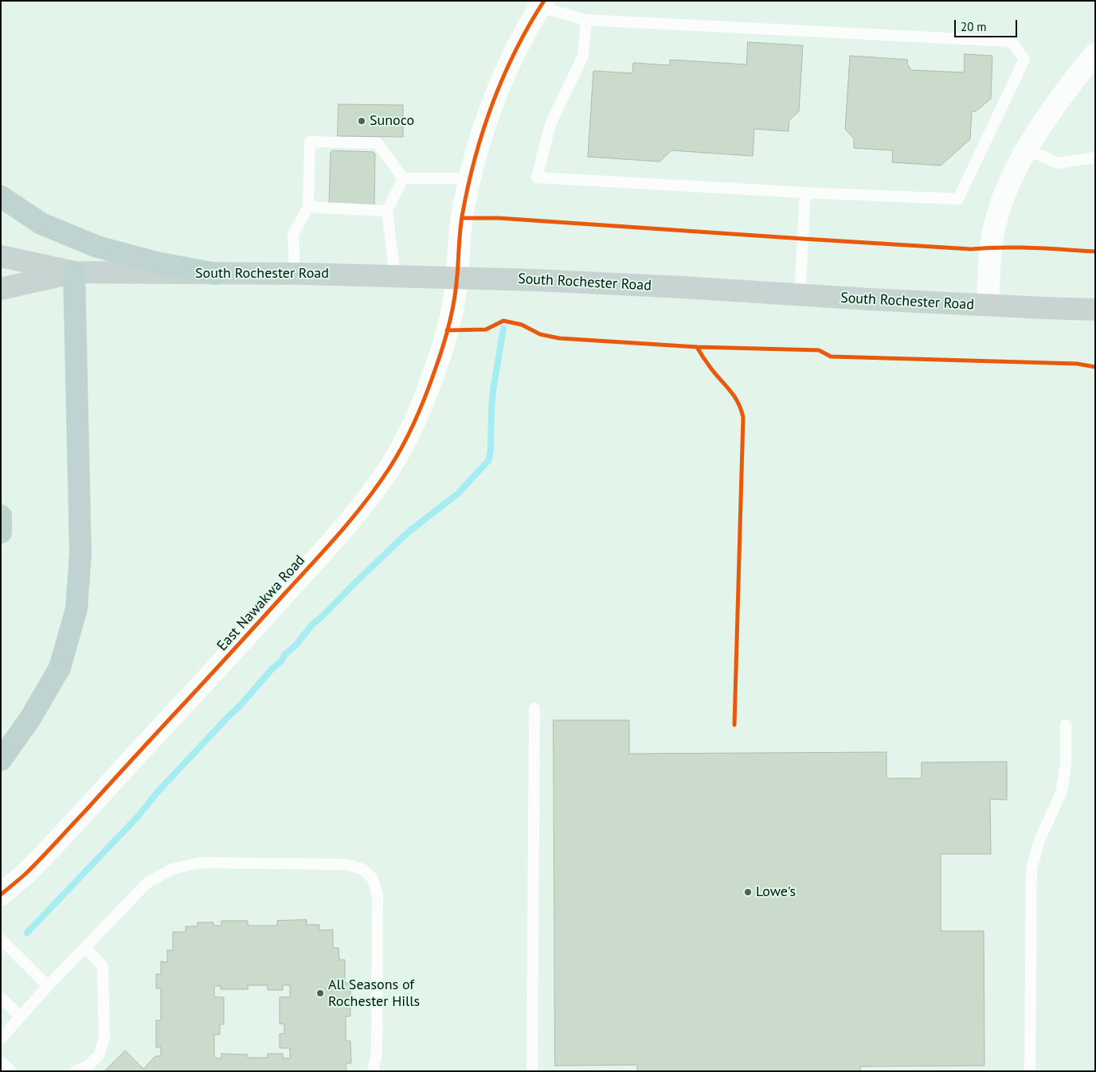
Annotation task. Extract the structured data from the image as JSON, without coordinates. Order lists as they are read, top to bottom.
{
  "streets": {
    "main road": ["South Rochester Road"],
    "street": ["East Nawakwa Road"]
  },
  "crossings": [
    ["South Rochester Road", "East Nawakwa Road"]
  ],
  "places": ["Sunoco", "Lowe's", "All Seasons of Rochester Hills"],
  "scale_bar": "20 m"
}
